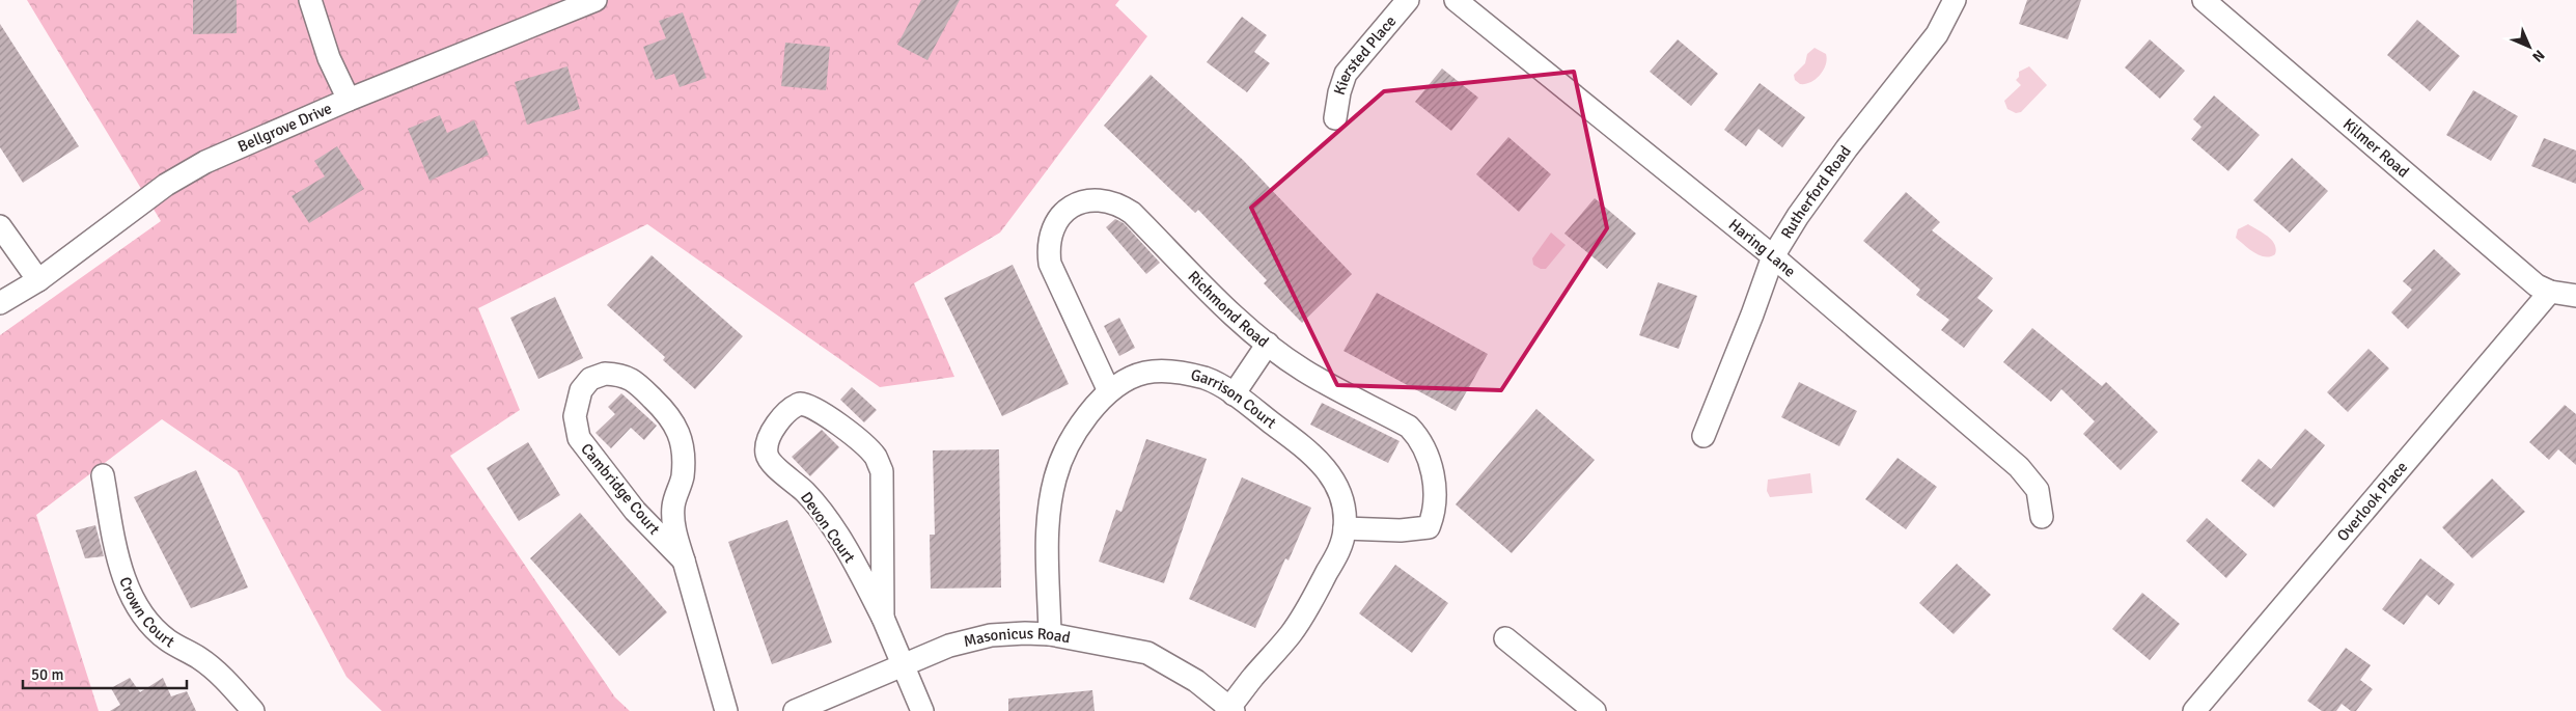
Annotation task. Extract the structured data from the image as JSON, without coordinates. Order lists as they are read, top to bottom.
{
  "streets": {
    "street": [
      "Kiersted Place",
      "Bellgrove Drive",
      "Kilmer Road",
      "Rutherford Road",
      "Haring Lane",
      "Richmond Road",
      "Garrison Court",
      "Cambridge Court",
      "Overlook Place",
      "Devon Court",
      "Crown Court",
      "Masonicus Road"
    ]
  },
  "crossings": [
    ["Kilmer Road", "Overlook Place"],
    ["Rutherford Road", "Haring Lane"],
    ["Richmond Road", "Garrison Court"],
    ["Garrison Court", "Masonicus Road"],
    ["Devon Court", "Masonicus Road"]
  ],
  "scale_bar": "50 m",
  "north": "bottom right"
}
